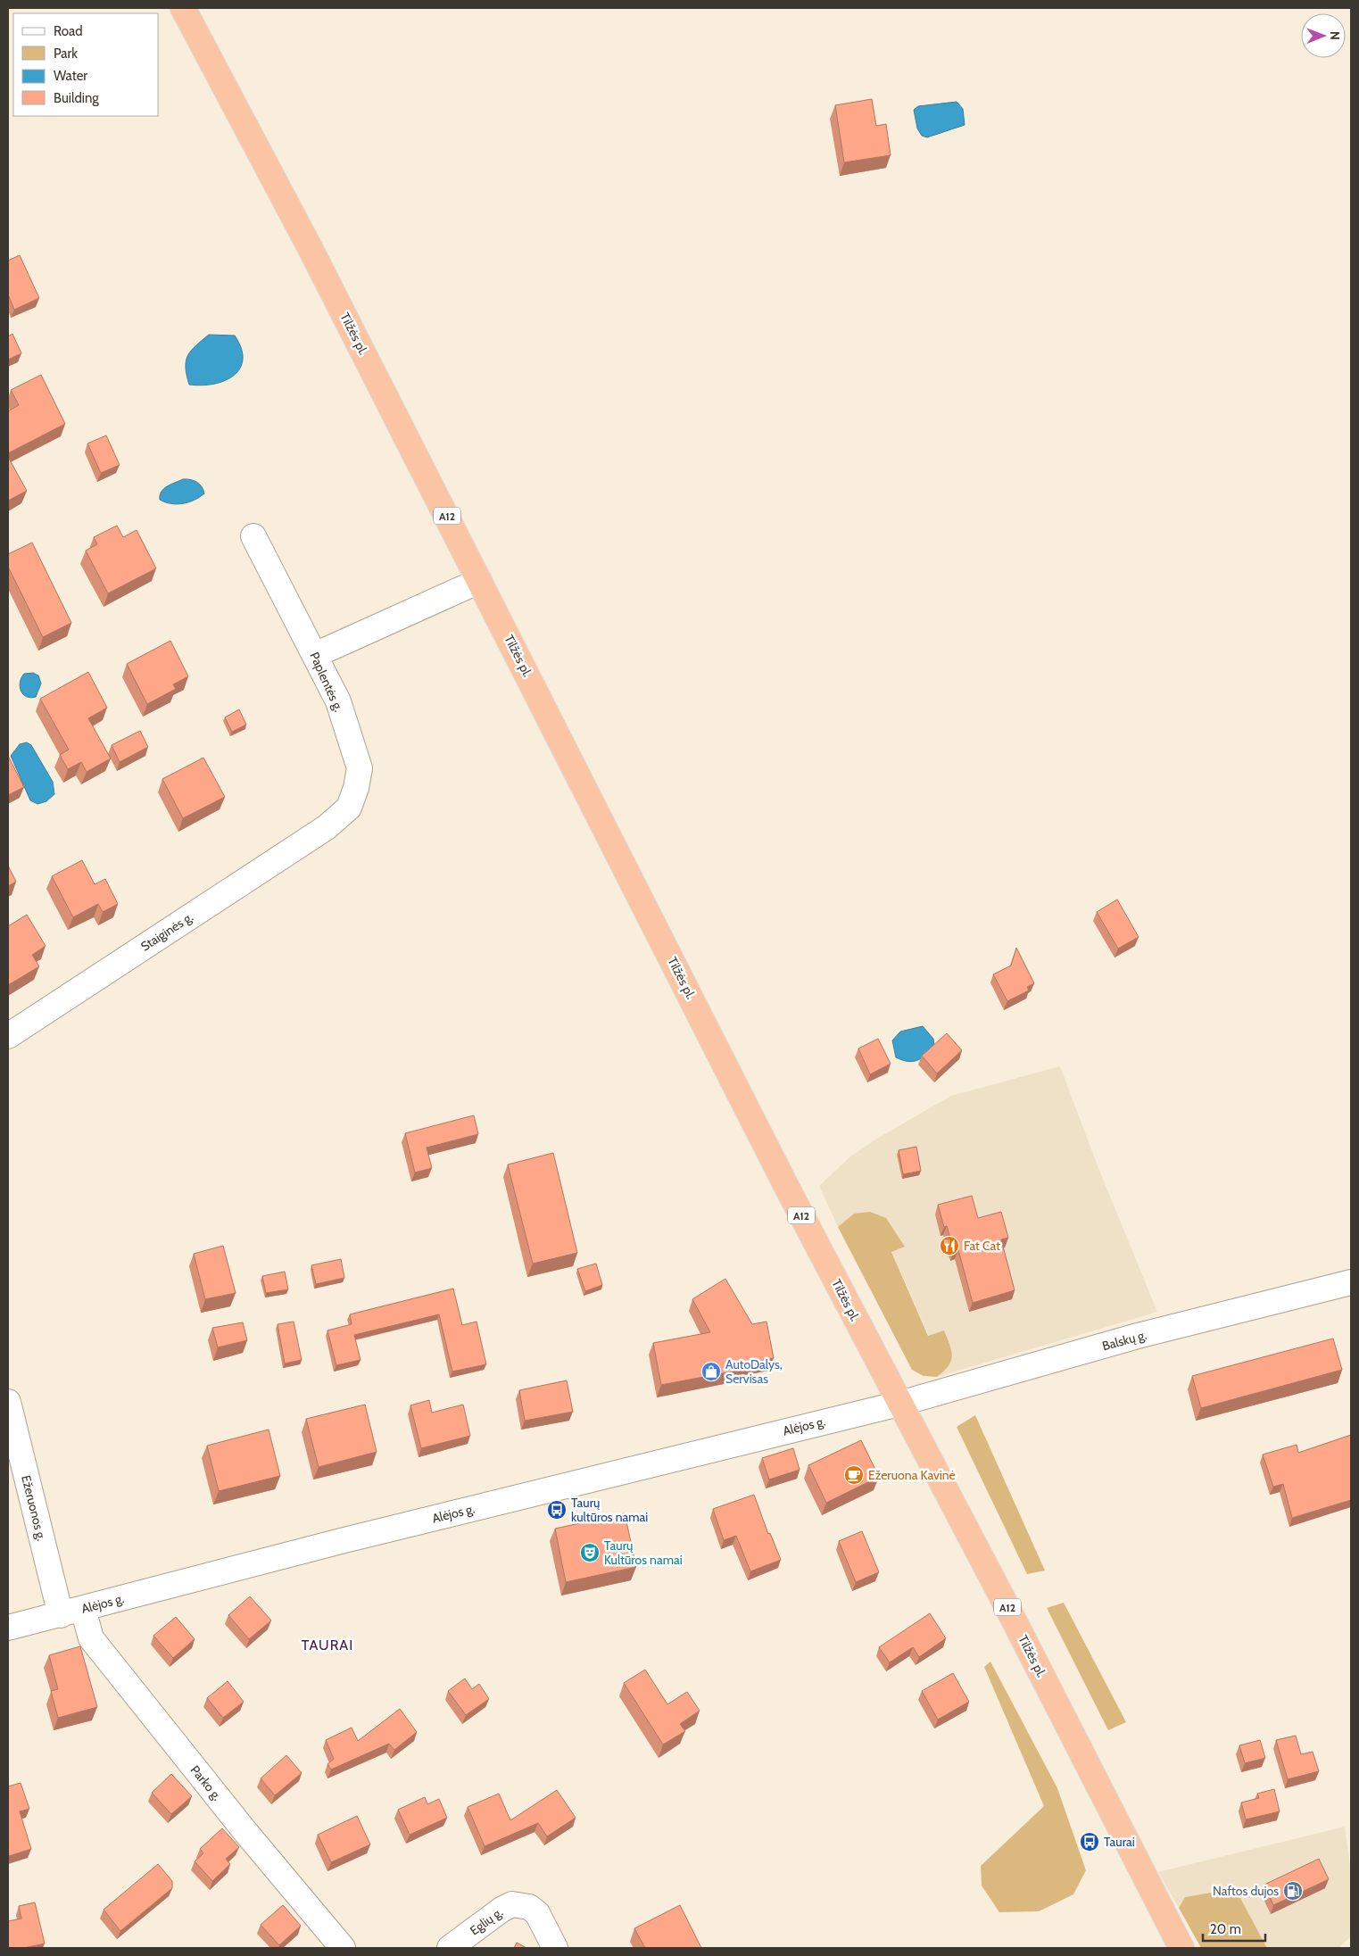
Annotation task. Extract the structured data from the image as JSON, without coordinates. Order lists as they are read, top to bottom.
{
  "streets": {
    "highway": ["Tilžės pl.", "A12"],
    "street": [
      "Paplentės g.",
      "Staiginės g.",
      "Balskų g.",
      "Alėjos g.",
      "Ežeruonos g.",
      "Parko g.",
      "Eglių g."
    ]
  },
  "crossings": [
    ["Tilžės pl.", "Balskų g."],
    ["Tilžės pl.", "Alėjos g."],
    ["Paplentės g.", "Staiginės g."],
    ["Balskų g.", "Alėjos g."],
    ["Alėjos g.", "Ežeruonos g."],
    ["Alėjos g.", "Parko g."],
    ["Ežeruonos g.", "Parko g."]
  ],
  "districts": ["TAURAI"],
  "places": {
    "restaurant": ["Fat Cat"],
    "shop": ["AutoDalys, Servisas"],
    "cafe": ["Ežeruona Kavinė"],
    "bus stop": ["Taurų kultūros namai", "Taurai"],
    "theatre": ["Taurų Kultūros namai"],
    "fuel station": ["Naftos dujos"]
  },
  "legend": [
    "Road",
    "Park",
    "Water",
    "Building"
  ],
  "scale_bar": "20 m",
  "north": "right"
}
